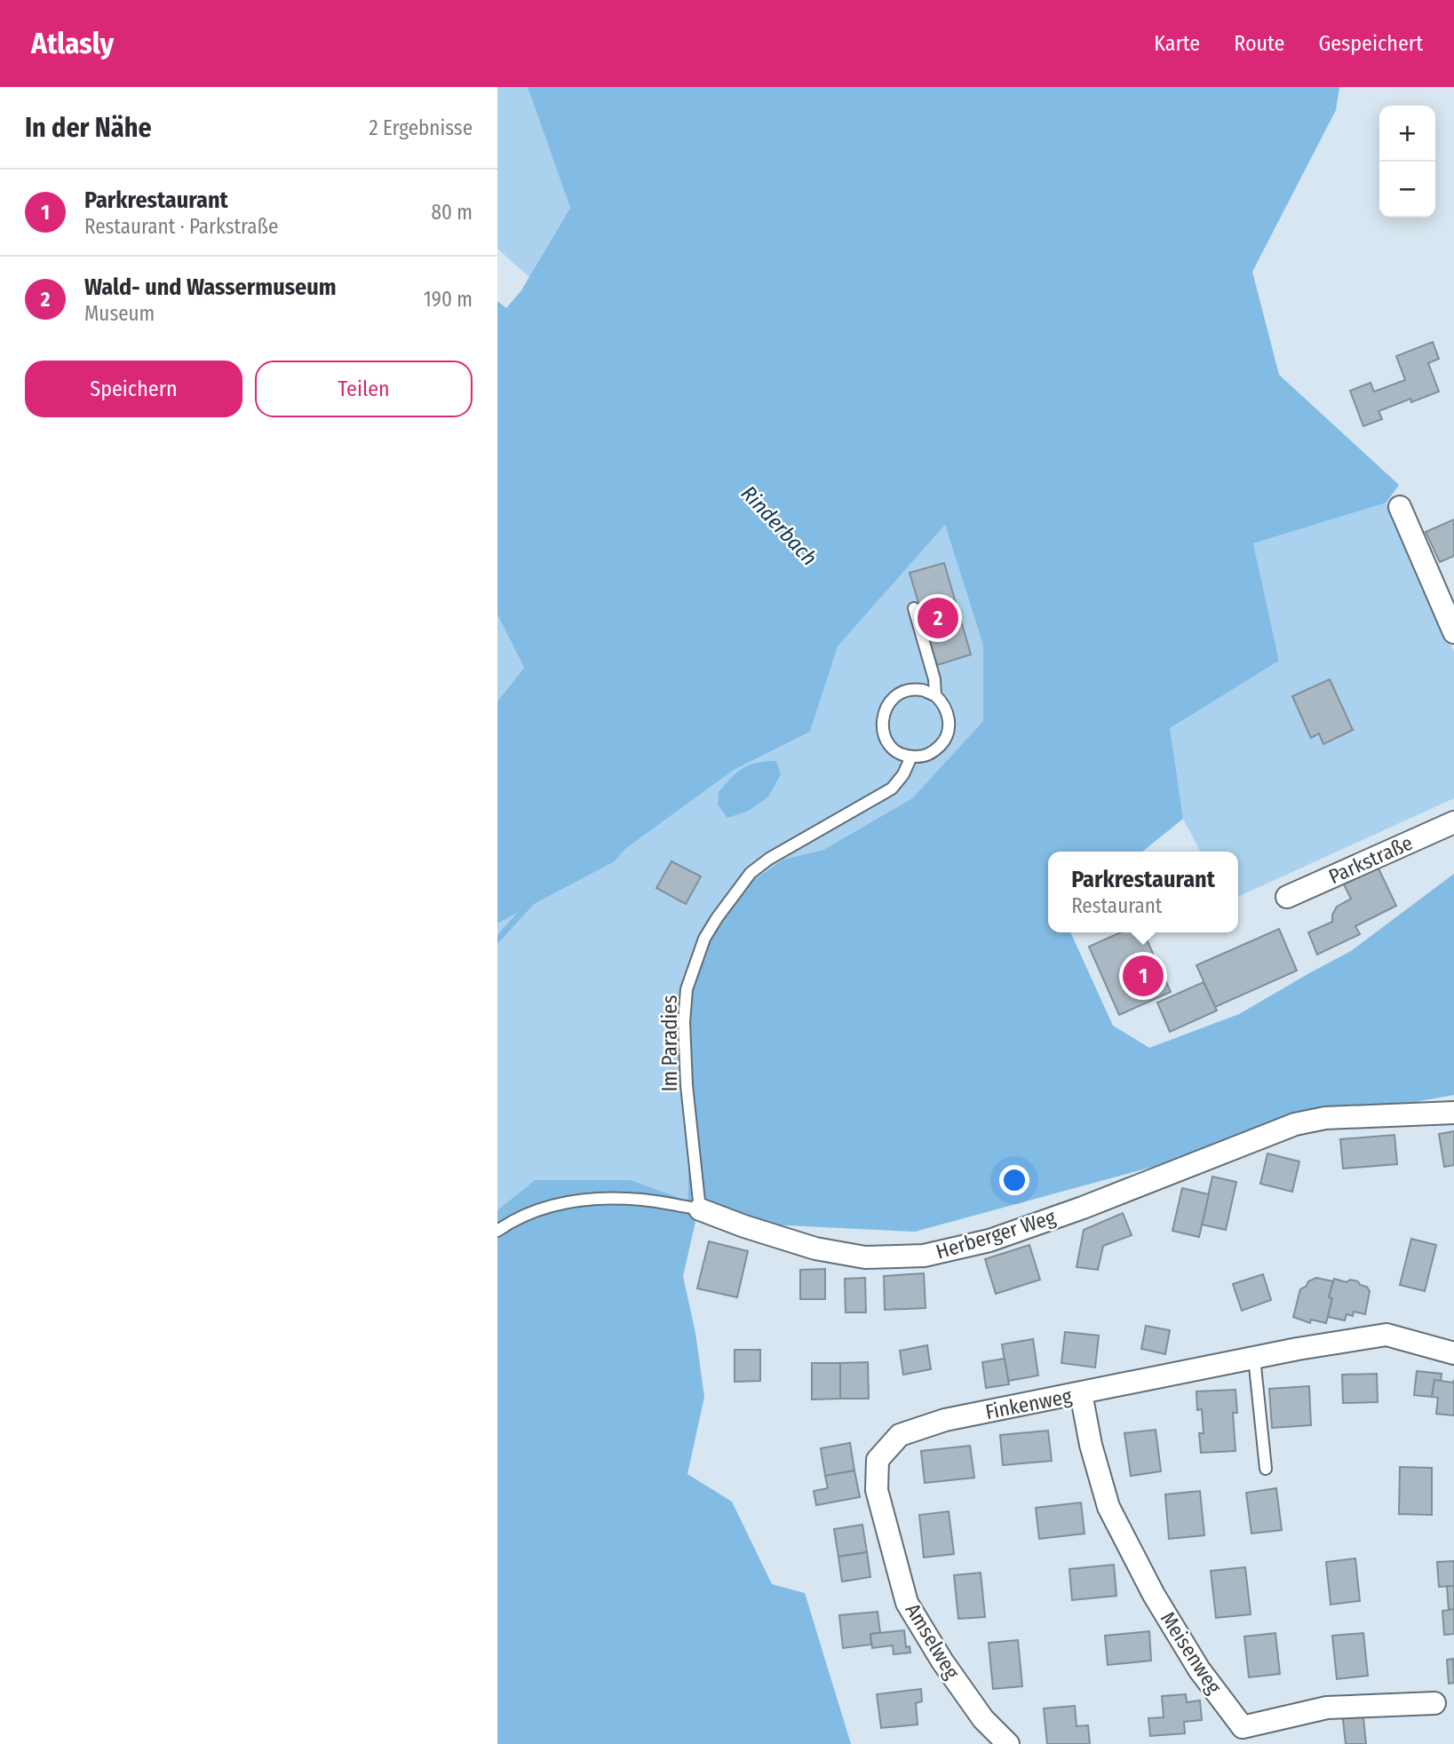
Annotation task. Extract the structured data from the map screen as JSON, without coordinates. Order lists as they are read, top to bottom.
{
  "streets": {
    "street": [
      "Parkstraße",
      "Herberger Weg",
      "Finkenweg",
      "Amselweg",
      "Meisenweg"
    ],
    "lane": ["Im Paradies"]
  },
  "crossings": [
    ["Im Paradies", "Herberger Weg"],
    ["Finkenweg", "Amselweg"],
    ["Finkenweg", "Meisenweg"]
  ],
  "water": ["Rinderbach"],
  "page": {
    "header": "Atlasly",
    "nav": ["Karte", "Route", "Gespeichert"],
    "heading": ["In der Nähe", "2 Ergebnisse"],
    "map_buttons": ["+", "−"],
    "list": [
      {
        "mark": "1",
        "name": "Parkrestaurant",
        "note": "Restaurant · Parkstraße",
        "value": "80 m"
      },
      {
        "mark": "2",
        "name": "Wald- und Wassermuseum",
        "note": "Museum",
        "value": "190 m"
      }
    ],
    "buttons": ["Speichern", "Teilen"],
    "pins": ["2", "1"],
    "popup": ["Parkrestaurant", "Restaurant"]
  }
}
